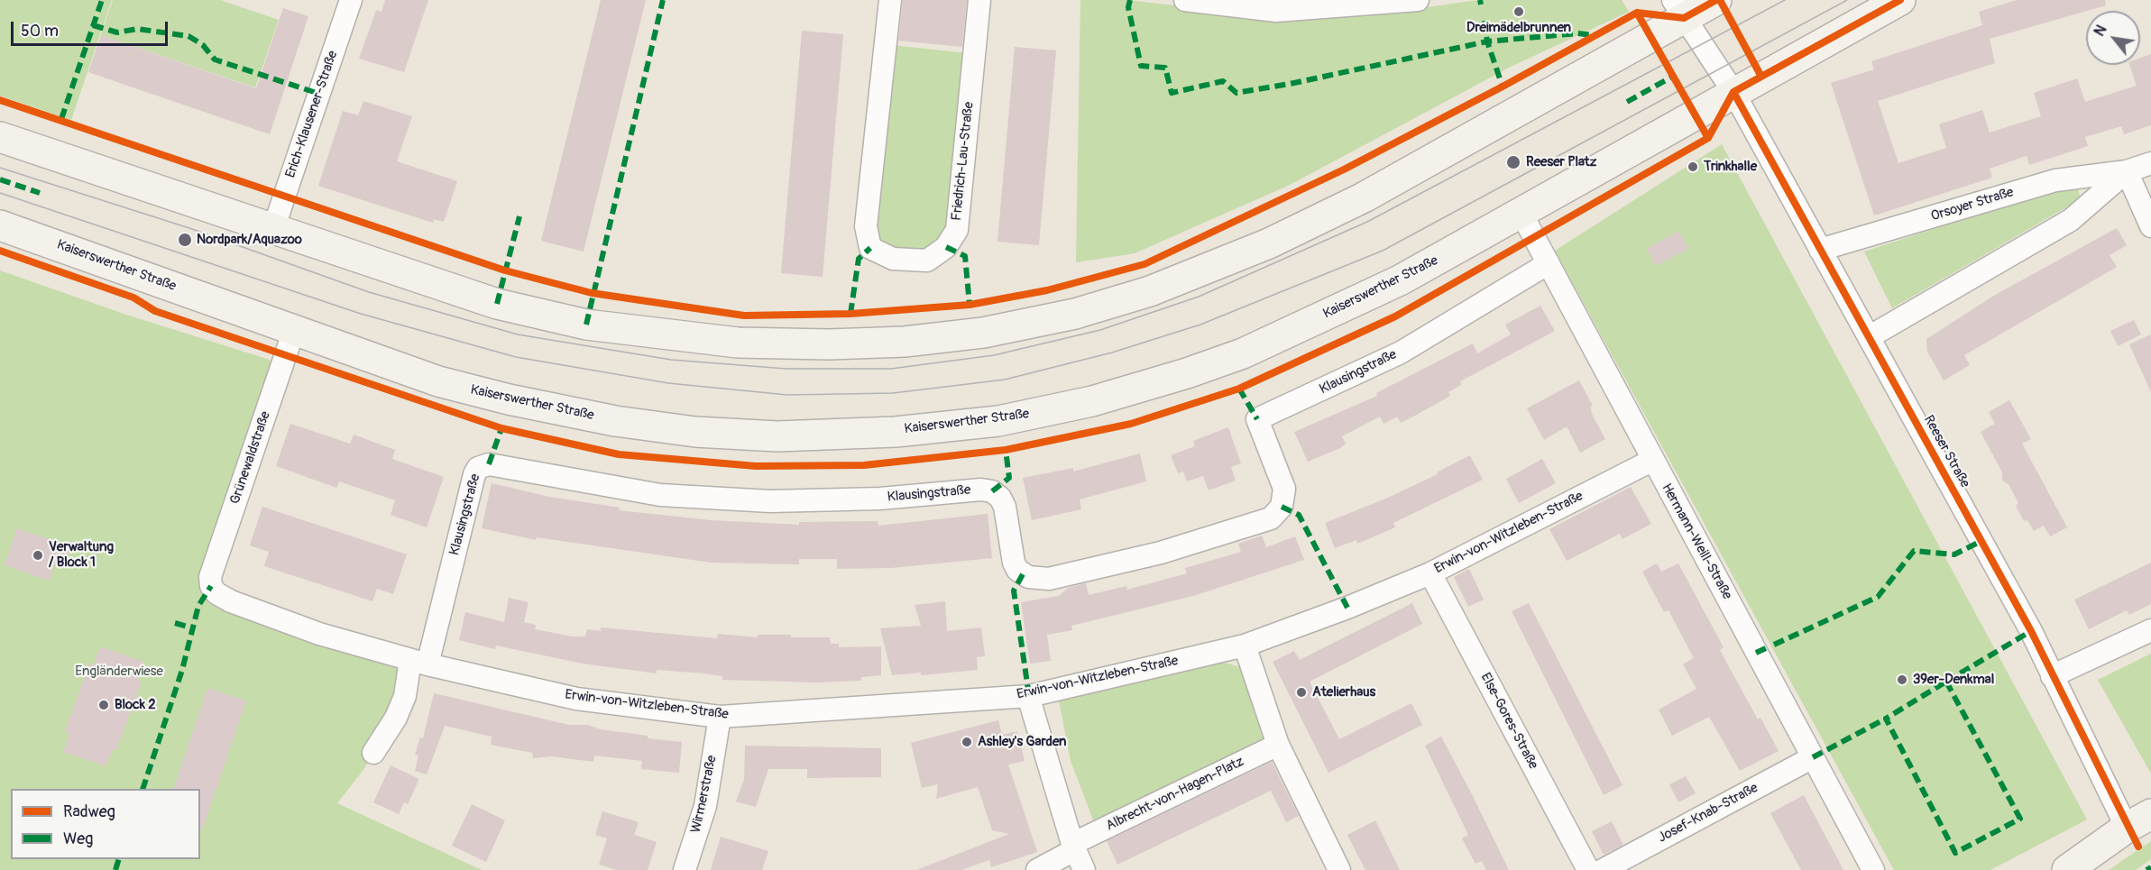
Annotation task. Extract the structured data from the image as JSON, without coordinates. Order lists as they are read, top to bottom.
{
  "streets": {
    "street": [
      "Erich-Klausener-Straße",
      "Friedrich-Lau-Straße",
      "Orsoyer Straße",
      "Kaiserswerther Straße",
      "Klausingstraße",
      "Reeser Straße",
      "Grünewaldstraße",
      "Erwin-von-Witzleben-Straße",
      "Hermann-Weill-Straße",
      "Else-Gores-Straße",
      "Wirmerstraße",
      "Albrecht-von-Hagen-Platz",
      "Josef-Knab-Straße"
    ]
  },
  "crossings": [
    ["Orsoyer Straße", "Reeser Straße"],
    ["Kaiserswerther Straße", "Reeser Straße"],
    ["Kaiserswerther Straße", "Grünewaldstraße"],
    ["Kaiserswerther Straße", "Hermann-Weill-Straße"],
    ["Klausingstraße", "Erwin-von-Witzleben-Straße"],
    ["Klausingstraße", "Hermann-Weill-Straße"],
    ["Grünewaldstraße", "Erwin-von-Witzleben-Straße"],
    ["Erwin-von-Witzleben-Straße", "Hermann-Weill-Straße"],
    ["Erwin-von-Witzleben-Straße", "Else-Gores-Straße"],
    ["Erwin-von-Witzleben-Straße", "Wirmerstraße"],
    ["Hermann-Weill-Straße", "Josef-Knab-Straße"]
  ],
  "parks": ["Engländerwiese"],
  "places": [
    "Dreimädelbrunnen",
    "Reeser Platz",
    "Trinkhalle",
    "Nordpark/Aquazoo",
    "Verwaltung / Block 1",
    "39er-Denkmal",
    "Atelierhaus",
    "Block 2",
    "Ashley's Garden"
  ],
  "legend": ["Radweg", "Weg"],
  "scale_bar": "50 m",
  "north": "top left"
}
